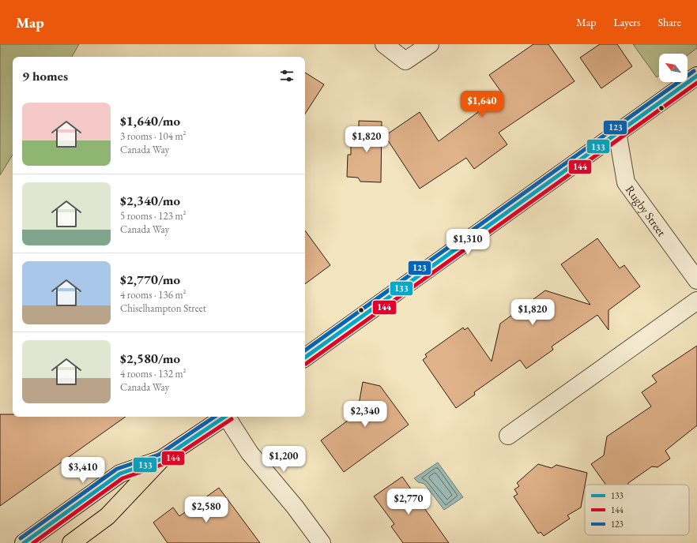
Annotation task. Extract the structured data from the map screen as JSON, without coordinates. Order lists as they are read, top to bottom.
{
  "streets": {
    "street": ["Rugby Street"]
  },
  "lines": ["transit line 123", "transit line 133", "transit line 144"],
  "legend": ["133", "144", "123"],
  "north": "top left",
  "page": {
    "header": "Map",
    "nav": ["Map", "Layers", "Share"],
    "heading": "9 homes",
    "price": [
      "$1,640",
      "$1,820",
      "$1,310",
      "$1,820",
      "$2,340",
      "$1,200",
      "$3,410",
      "$2,770",
      "$2,580"
    ],
    "list": [
      {
        "name": "$1,640/mo",
        "note": "3 rooms · 104 m² · Canada Way"
      },
      {
        "name": "$2,340/mo",
        "note": "5 rooms · 123 m² · Canada Way"
      },
      {
        "name": "$2,770/mo",
        "note": "4 rooms · 136 m² · Chiselhampton Street"
      },
      {
        "name": "$2,580/mo",
        "note": "4 rooms · 132 m² · Canada Way"
      }
    ]
  }
}
